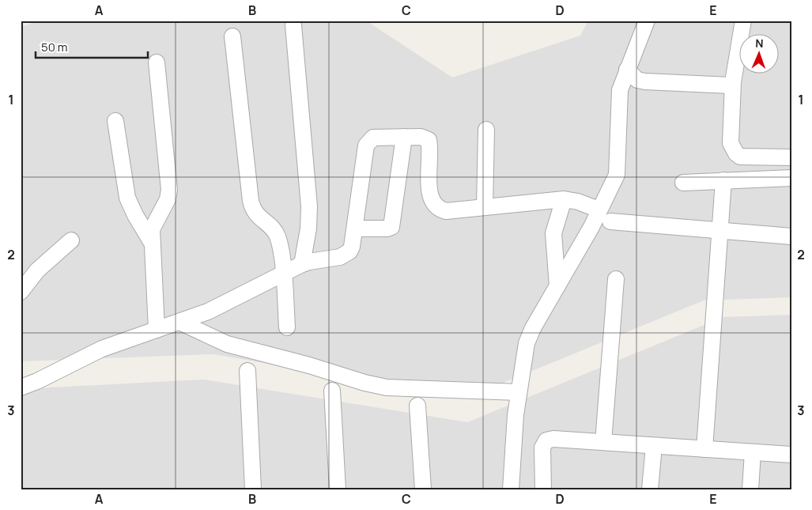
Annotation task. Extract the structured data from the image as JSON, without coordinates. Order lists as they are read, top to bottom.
{
  "scale_bar": "50 m",
  "north": "top",
  "grid": {
    "columns": [
      "A",
      "B",
      "C",
      "D",
      "E"
    ],
    "rows": ["1", "2", "3"]
  }
}
